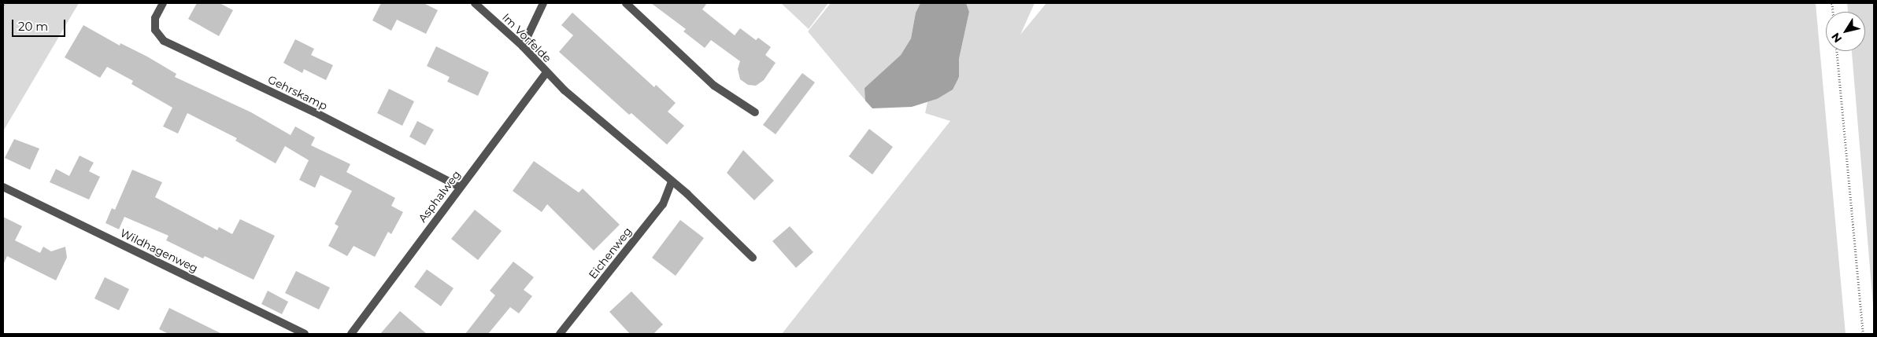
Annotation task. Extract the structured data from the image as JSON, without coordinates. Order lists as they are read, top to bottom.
{
  "streets": {
    "street": [
      "Im Vorfelde",
      "Gehrskamp",
      "Asphalweg",
      "Wildhagenweg",
      "Eichenweg"
    ]
  },
  "crossings": [
    ["Im Vorfelde", "Asphalweg"],
    ["Gehrskamp", "Asphalweg"]
  ],
  "scale_bar": "20 m",
  "north": "bottom left"
}
